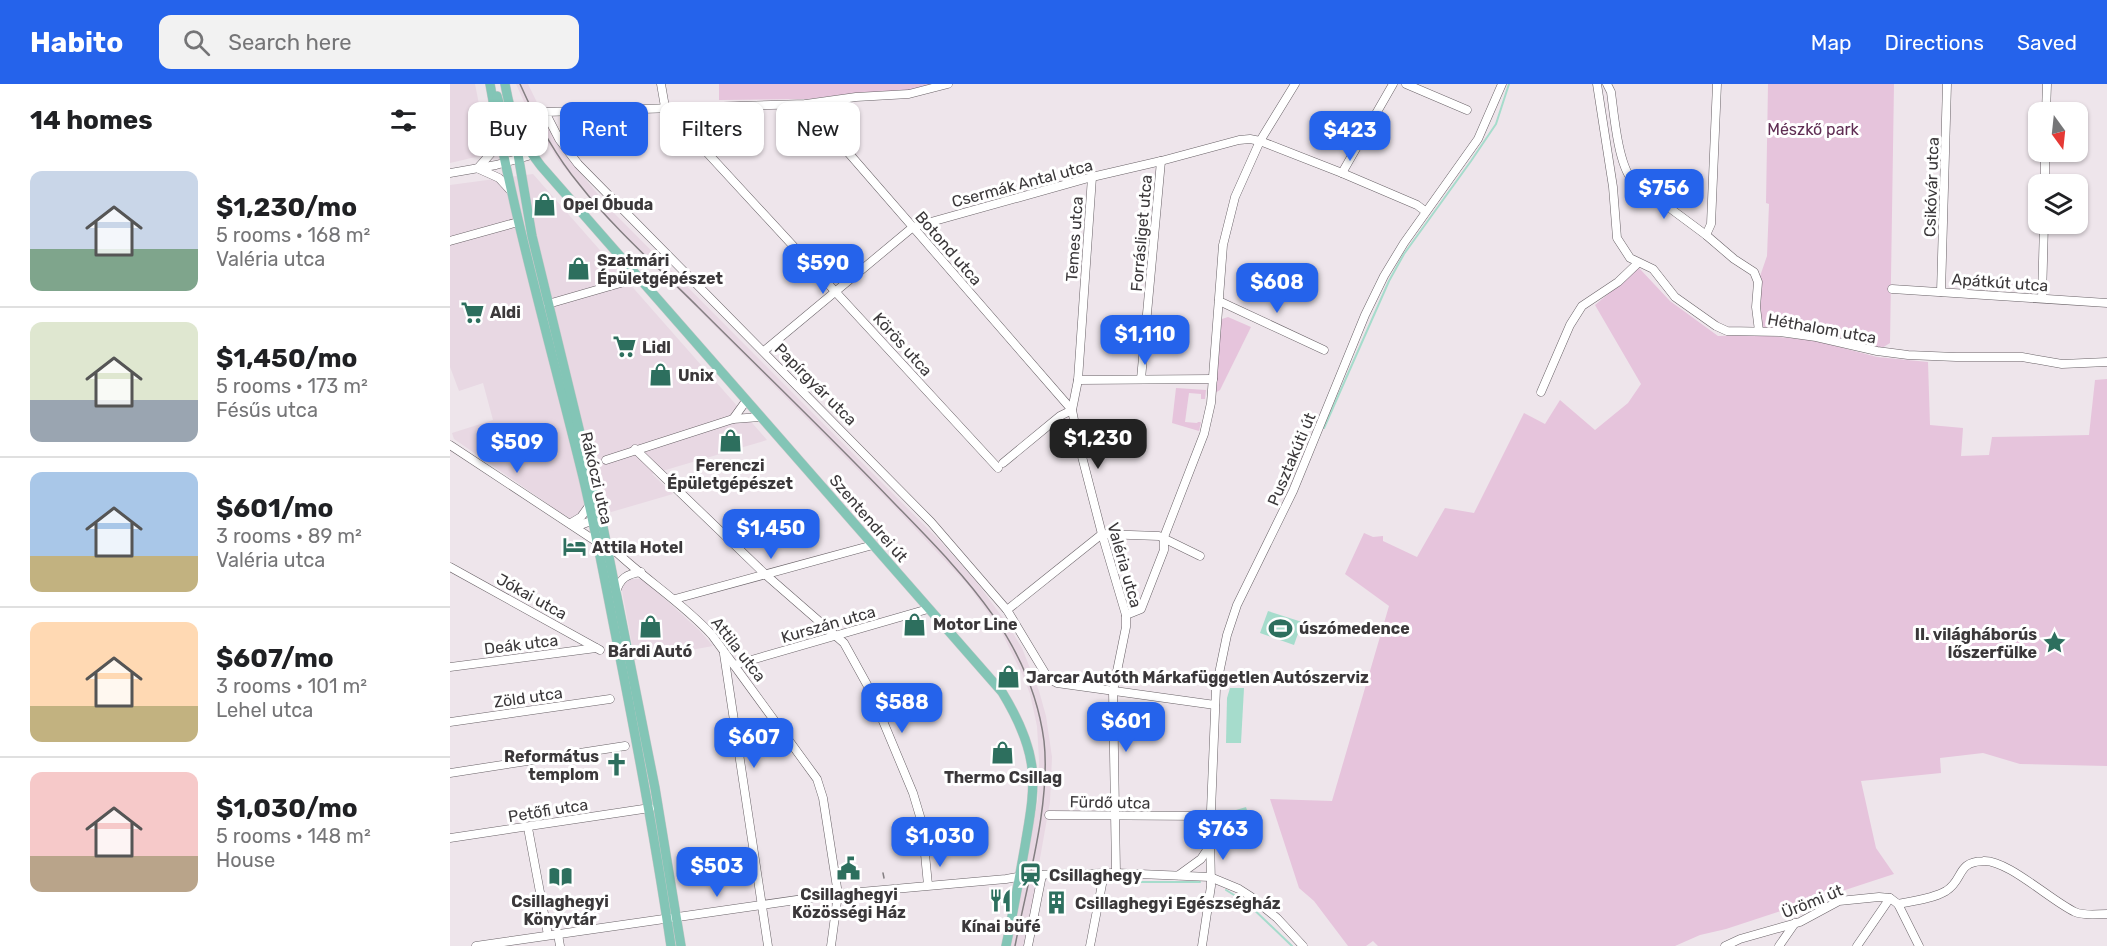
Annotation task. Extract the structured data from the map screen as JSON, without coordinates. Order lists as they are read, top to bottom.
{
  "streets": {
    "main road": ["Rákóczi utca", "Szentendrei út"],
    "street": [
      "Csermák Antal utca",
      "Csikóvár utca",
      "Forrásliget utca",
      "Temes utca",
      "Botond utca",
      "Apátkút utca",
      "Héthalom utca",
      "Körös utca",
      "Papírgyár utca",
      "Pusztakúti út",
      "Valéria utca",
      "Jókai utca",
      "Kurszán utca",
      "Deák utca",
      "Attila utca",
      "Zöld utca",
      "Fürdő utca",
      "Petőfi utca",
      "Ürömi út"
    ]
  },
  "crossings": [
    ["Csermák Antal utca", "Forrásliget utca"],
    ["Csermák Antal utca", "Temes utca"],
    ["Csermák Antal utca", "Botond utca"],
    ["Csermák Antal utca", "Körös utca"],
    ["Csermák Antal utca", "Papírgyár utca"],
    ["Csikóvár utca", "Apátkút utca"],
    ["Temes utca", "Botond utca"],
    ["Temes utca", "Körös utca"],
    ["Temes utca", "Valéria utca"],
    ["Botond utca", "Körös utca"],
    ["Botond utca", "Valéria utca"],
    ["Körös utca", "Valéria utca"],
    ["Papírgyár utca", "Valéria utca"],
    ["Rákóczi utca", "Szentendrei út"],
    ["Rákóczi utca", "Attila utca"],
    ["Rákóczi utca", "Petőfi utca"],
    ["Szentendrei út", "Kurszán utca"],
    ["Valéria utca", "Fürdő utca"],
    ["Jókai utca", "Deák utca"],
    ["Kurszán utca", "Attila utca"]
  ],
  "parks": ["Mészkő park"],
  "places": {
    "shop": [
      "Opel Óbuda",
      "Szatmári Épületgépészet",
      "Unix",
      "Ferenczi Épületgépészet",
      "Motor Line",
      "Bárdi Autó",
      "Jarcar Autóth Márkafüggetlen Autószerviz",
      "Thermo Csillag"
    ],
    "supermarket": ["Aldi", "Lidl"],
    "hotel": ["Attila Hotel"],
    "sports": ["úszómedence"],
    "place": ["II. világháborús lőszerfülke"],
    "church": ["Református templom"],
    "public building": ["Csillaghegyi Közösségi Ház"],
    "station": ["Csillaghegy"],
    "library": ["Csillaghegyi Könyvtár"],
    "restaurant": ["Kínai büfé"],
    "building": ["Csillaghegyi Egészségház"]
  },
  "north": "bottom",
  "page": {
    "header": "Habito",
    "search": "Search here",
    "nav": ["Map", "Directions", "Saved"],
    "heading": "14 homes",
    "chip": [
      "Buy",
      "Rent",
      "Filters",
      "New"
    ],
    "price": [
      "$423",
      "$756",
      "$590",
      "$608",
      "$1,110",
      "$1,230",
      "$509",
      "$1,450",
      "$588",
      "$601",
      "$607",
      "$763",
      "$1,030",
      "$503"
    ],
    "list": [
      {
        "name": "$1,230/mo",
        "note": "5 rooms · 168 m² · Valéria utca"
      },
      {
        "name": "$1,450/mo",
        "note": "5 rooms · 173 m² · Fésűs utca"
      },
      {
        "name": "$601/mo",
        "note": "3 rooms · 89 m² · Valéria utca"
      },
      {
        "name": "$607/mo",
        "note": "3 rooms · 101 m² · Lehel utca"
      },
      {
        "name": "$1,030/mo",
        "note": "5 rooms · 148 m² · House"
      }
    ]
  }
}
